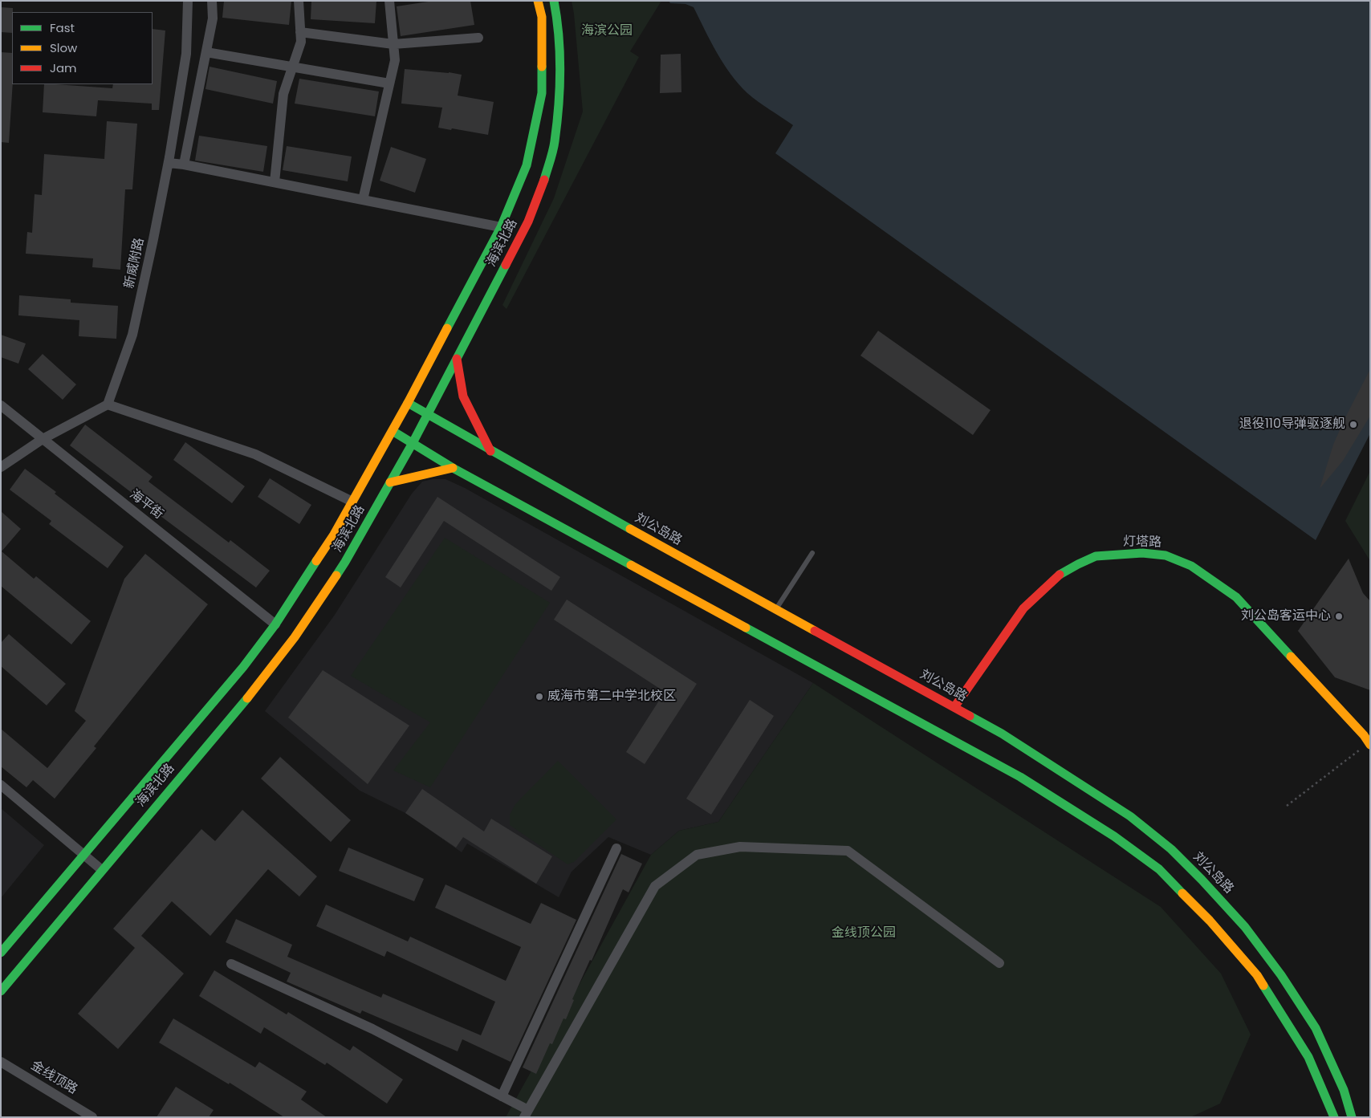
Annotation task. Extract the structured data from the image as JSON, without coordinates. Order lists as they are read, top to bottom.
{
  "streets": {
    "main road": ["海滨北路", "刘公岛路", "灯塔路"],
    "street": ["新威附路", "海平街", "金线顶路"]
  },
  "crossings": [
    ["海滨北路", "海平街"],
    ["海滨北路", "刘公岛路"],
    ["刘公岛路", "灯塔路"]
  ],
  "parks": ["海滨公园", "金线顶公园"],
  "places": ["退役110导弹驱逐舰", "刘公岛客运中心", "威海市第二中学北校区"],
  "legend": ["Fast", "Slow", "Jam"]
}
